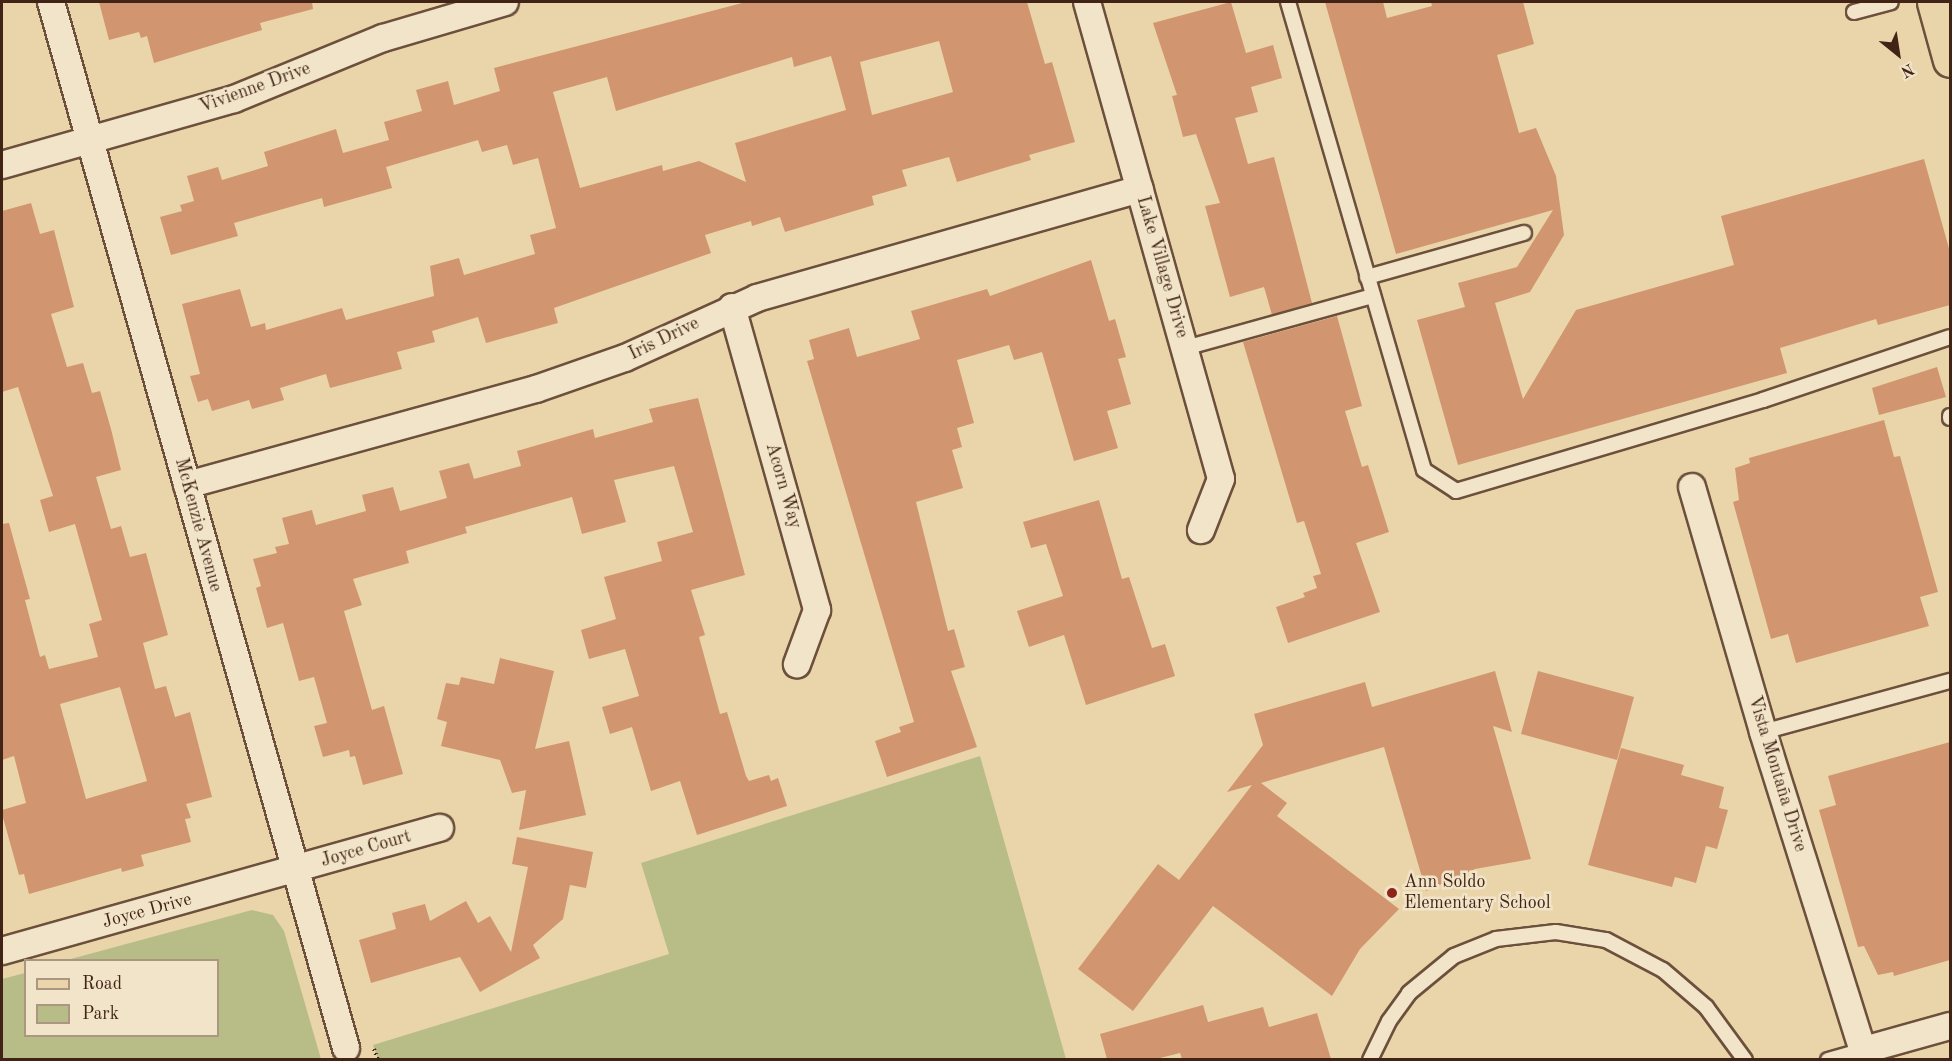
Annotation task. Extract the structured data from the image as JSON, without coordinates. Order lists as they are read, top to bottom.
{
  "streets": {
    "street": [
      "Vivienne Drive",
      "Lake Village Drive",
      "Iris Drive",
      "Acorn Way",
      "McKenzie Avenue",
      "Vista Montaña Drive",
      "Joyce Court",
      "Joyce Drive"
    ]
  },
  "crossings": [
    ["Vivienne Drive", "McKenzie Avenue"],
    ["Lake Village Drive", "Iris Drive"],
    ["Iris Drive", "Acorn Way"],
    ["Iris Drive", "McKenzie Avenue"],
    ["McKenzie Avenue", "Joyce Court"],
    ["McKenzie Avenue", "Joyce Drive"],
    ["Joyce Court", "Joyce Drive"]
  ],
  "places": ["Ann Soldo Elementary School"],
  "legend": ["Road", "Park"],
  "north": "bottom right"
}
